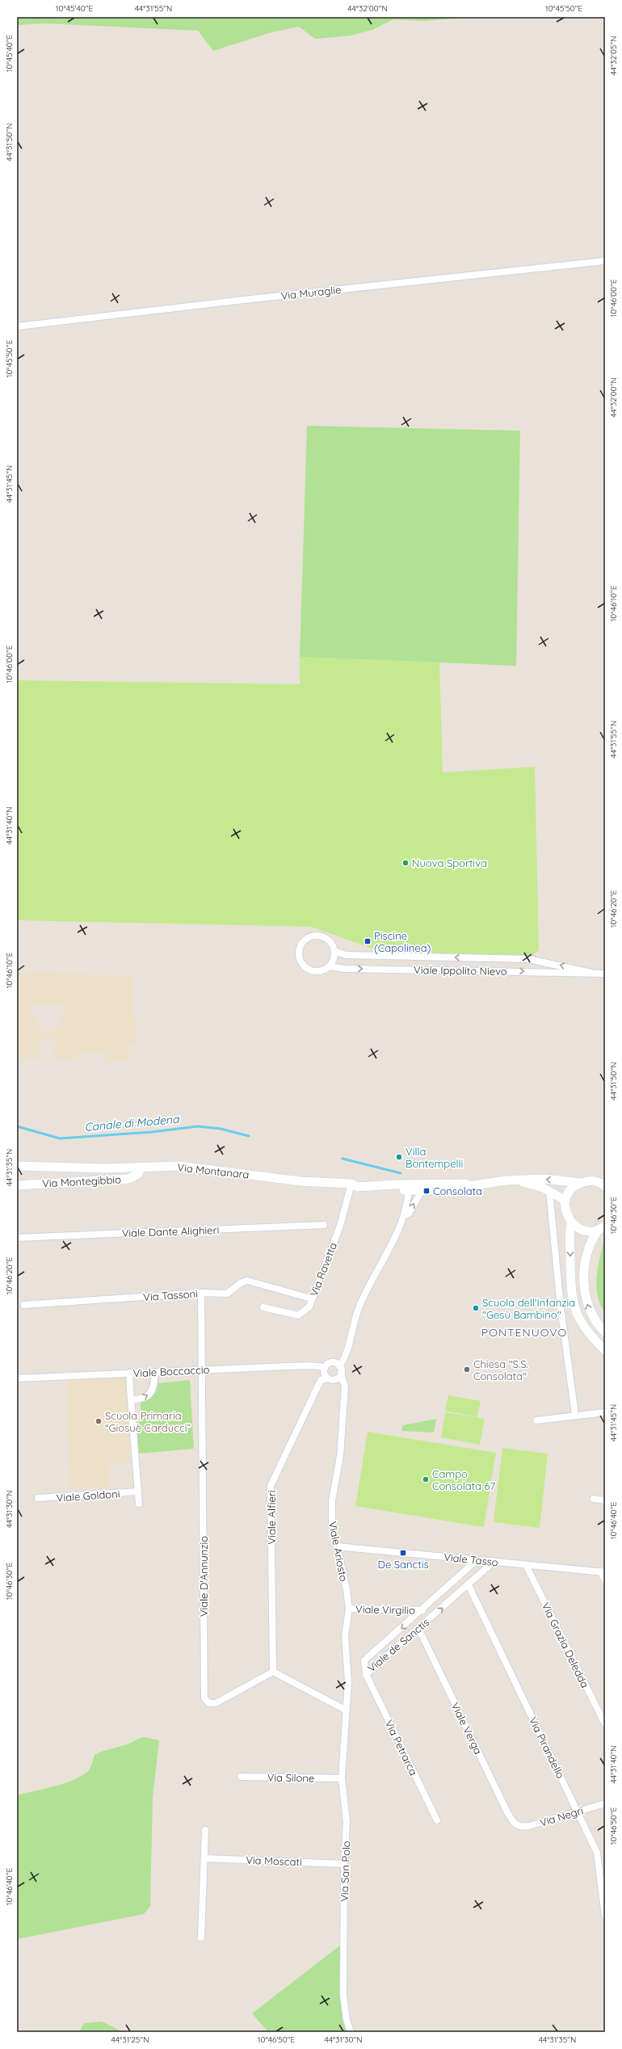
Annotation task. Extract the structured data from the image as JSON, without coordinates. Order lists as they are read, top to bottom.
{
  "streets": {
    "main road": ["Via Montanara", "Via Montegibbio"],
    "street": [
      "Via Muraglie",
      "Viale Ippolito Nievo",
      "Viale Dante Alighieri",
      "Via Ravetta",
      "Via Tassoni",
      "Viale Boccaccio",
      "Viale Goldoni",
      "Viale Alfieri",
      "Viale Ariosto",
      "Viale Tasso",
      "Viale D'Annunzio",
      "Viale Virgilio",
      "Viale de Sanctis",
      "Via Grazia Deledda",
      "Viale Verga",
      "Via Petrarca",
      "Via Pirandello",
      "Via Silone",
      "Via Negri",
      "Via Moscati",
      "Via San Polo"
    ]
  },
  "crossings": [
    ["Via Montanara", "Via Montegibbio"],
    ["Via Montanara", "Via Ravetta"],
    ["Via Ravetta", "Via Tassoni"],
    ["Via Tassoni", "Viale D'Annunzio"],
    ["Viale Boccaccio", "Viale Alfieri"],
    ["Viale Boccaccio", "Viale Ariosto"],
    ["Viale Boccaccio", "Viale D'Annunzio"],
    ["Viale Alfieri", "Viale Ariosto"],
    ["Viale Alfieri", "Viale D'Annunzio"],
    ["Viale Ariosto", "Viale Tasso"],
    ["Viale Ariosto", "Viale Virgilio"],
    ["Viale Ariosto", "Via San Polo"],
    ["Viale Tasso", "Viale de Sanctis"],
    ["Viale Tasso", "Via Grazia Deledda"],
    ["Viale Virgilio", "Viale de Sanctis"],
    ["Viale de Sanctis", "Viale Verga"],
    ["Viale de Sanctis", "Via Petrarca"],
    ["Viale de Sanctis", "Via Pirandello"],
    ["Viale Verga", "Via Negri"],
    ["Via Pirandello", "Via Negri"],
    ["Via Silone", "Via San Polo"],
    ["Via Moscati", "Via San Polo"]
  ],
  "districts": ["PONTENUOVO"],
  "water": ["Canale di Modena"],
  "places": {
    "other": [
      "Nuova Sportiva",
      "Villa Bontempelli",
      "Scuola dell'Infanzia \"Gesù Bambino\"",
      "Chiesa \"S.S. Consolata\"",
      "Scuola Primaria “Giosuè Carducci”",
      "Campo Consolata 67"
    ],
    "transit": ["Piscine (Capolinea)", "Consolata", "De Sanctis"]
  },
  "coordinates": [
    "10°45'40\"E",
    "44°31'55\"N",
    "44°32'00\"N",
    "10°45'50\"E",
    "44°32'05\"N",
    "44°31'50\"N",
    "10°46'00\"E",
    "44°31'45\"N",
    "10°46'10\"E",
    "44°31'40\"N",
    "10°46'20\"E",
    "44°31'35\"N",
    "10°46'30\"E",
    "44°31'30\"N",
    "10°46'40\"E",
    "10°46'50\"E",
    "44°31'25\"N"
  ]
}
